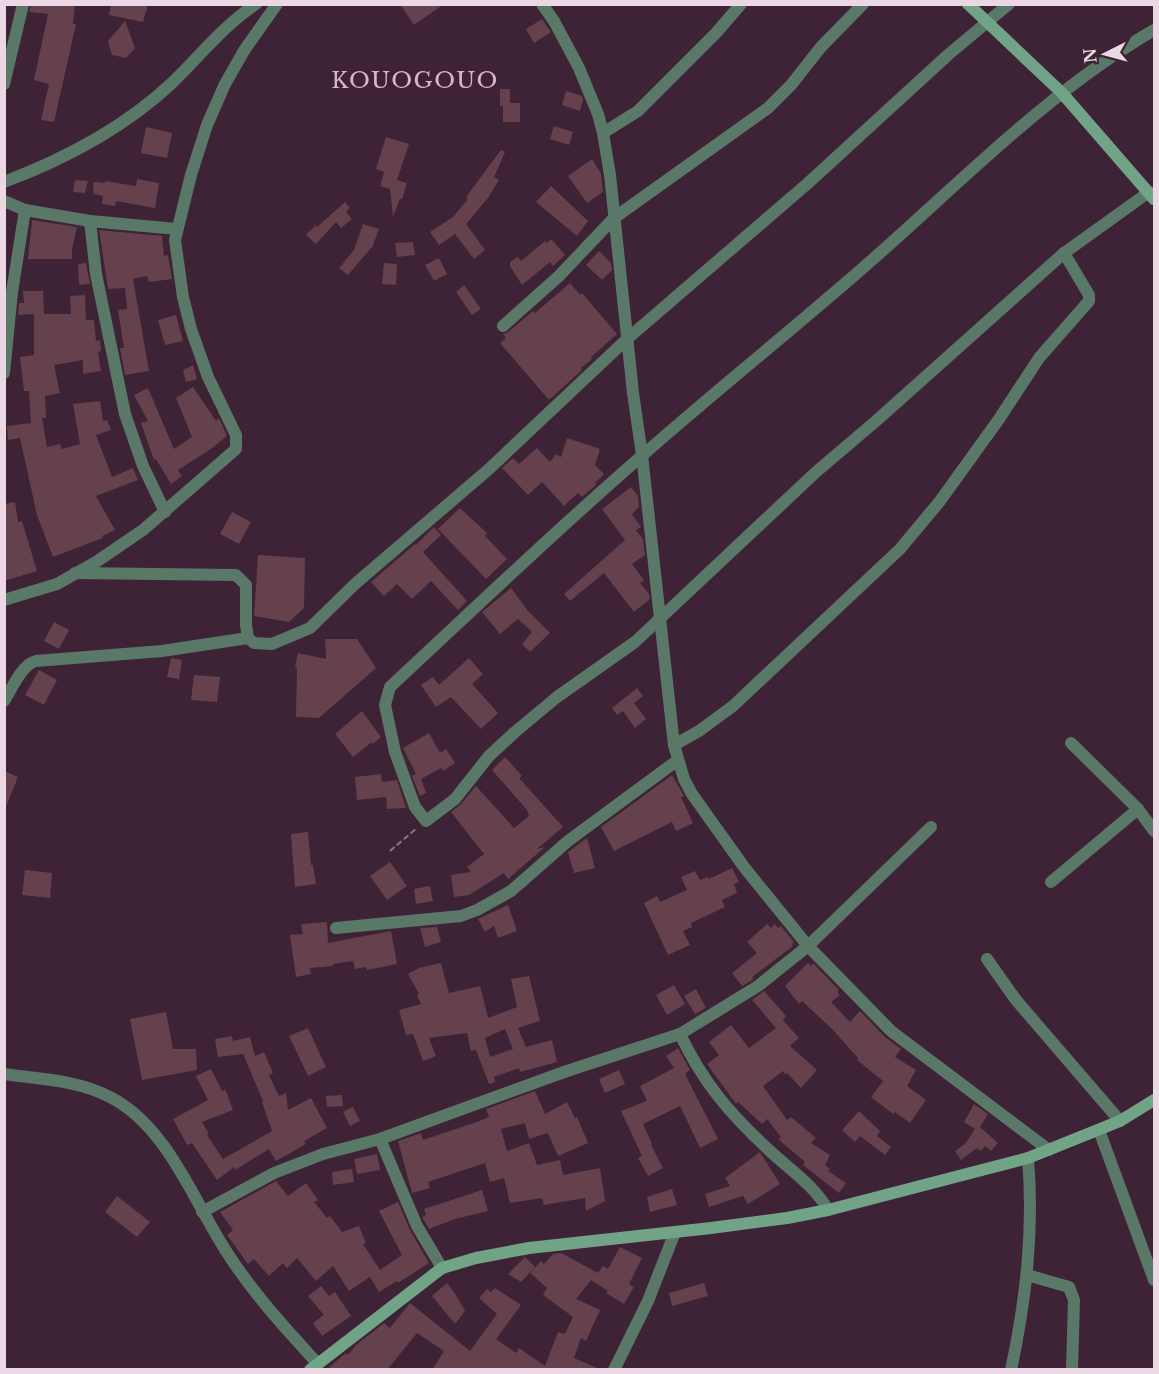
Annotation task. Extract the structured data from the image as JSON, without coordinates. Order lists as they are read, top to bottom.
{
  "districts": ["KOUOGOUO"],
  "north": "left"
}
